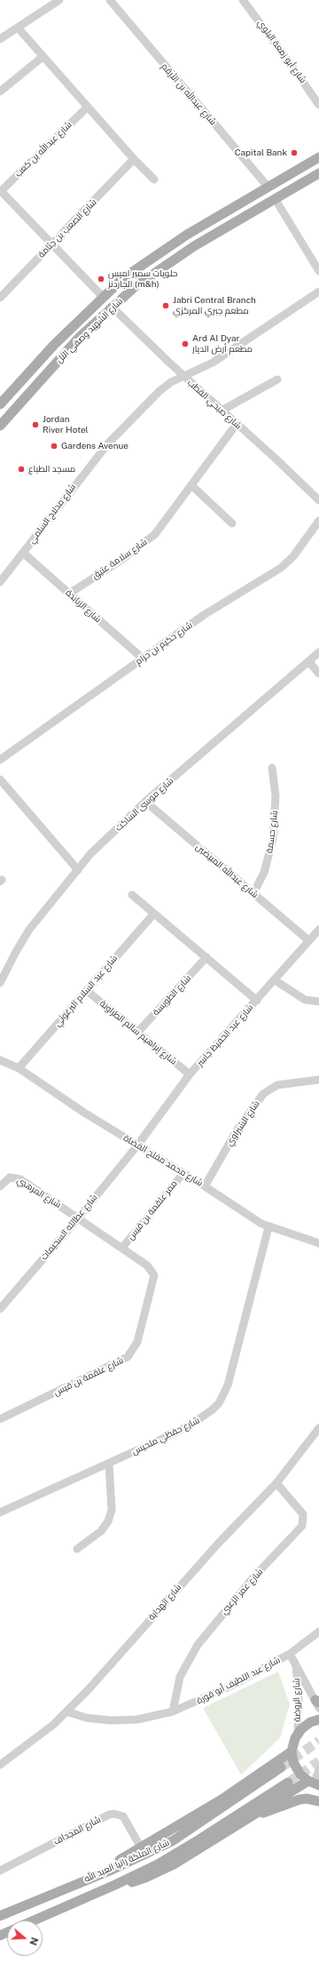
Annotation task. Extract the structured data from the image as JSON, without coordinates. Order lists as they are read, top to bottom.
{
  "streets": {
    "main road": ["شارع الشهيد وصفي التل", "شارع الملكة رانيا العبد الله"],
    "street": [
      "شارع أبو زمعة البلوي",
      "شارع عبدالله بن الأرقم",
      "شارع عبدالله بن كعب",
      "شارع الصعب بن جثامة",
      "شارع صبحي القطب",
      "شارع مدلاج السلمي",
      "شارع سلامة عتيق",
      "شارع الزبابدة",
      "شارع حكيم بن حزام",
      "شارع موسى الساكت",
      "شارع حسمة",
      "شارع عبدالله المبيضين",
      "شارع عبد السلام البرغوثي",
      "شارع الطويسة",
      "شارع إبراهيم سالم الطراونة",
      "شارع عبد الحفيظ جاسر",
      "شارع الشبراوي",
      "شارع محمد مفلح القضاة",
      "شارع المرهبي",
      "ممر علقمة بن قيس",
      "شارع عطالله السحيمات",
      "شارع علقمة بن قيس",
      "شارع حفظي ملحيس",
      "شارع عمر الزعبي",
      "شارع الهداية",
      "شارع عبد اللطيف أبو قورة",
      "شارع الروضة",
      "شارع المجداف"
    ]
  },
  "crossings": [
    ["شارع عبدالله بن الأرقم", "شارع الشهيد وصفي التل"],
    ["شارع الشهيد وصفي التل", "شارع صبحي القطب"],
    ["شارع صبحي القطب", "شارع مدلاج السلمي"],
    ["شارع صبحي القطب", "شارع سلامة عتيق"],
    ["شارع مدلاج السلمي", "شارع الزبابدة"],
    ["شارع سلامة عتيق", "شارع الزبابدة"],
    ["شارع الزبابدة", "شارع حكيم بن حزام"],
    ["شارع موسى الساكت", "شارع عبدالله المبيضين"],
    ["شارع حسمة", "شارع عبدالله المبيضين"],
    ["شارع عبدالله المبيضين", "شارع عبد الحفيظ جاسر"],
    ["شارع عبد السلام البرغوثي", "شارع إبراهيم سالم الطراونة"],
    ["شارع عبد السلام البرغوثي", "شارع محمد مفلح القضاة"],
    ["شارع الطويسة", "شارع إبراهيم سالم الطراونة"],
    ["شارع إبراهيم سالم الطراونة", "شارع عبد الحفيظ جاسر"],
    ["شارع عبد الحفيظ جاسر", "شارع محمد مفلح القضاة"],
    ["شارع عبد الحفيظ جاسر", "شارع عطالله السحيمات"],
    ["شارع الشبراوي", "شارع محمد مفلح القضاة"],
    ["شارع محمد مفلح القضاة", "ممر علقمة بن قيس"],
    ["شارع محمد مفلح القضاة", "شارع عطالله السحيمات"],
    ["شارع محمد مفلح القضاة", "شارع حفظي ملحيس"],
    ["شارع المرهبي", "شارع عطالله السحيمات"],
    ["شارع المرهبي", "شارع علقمة بن قيس"],
    ["ممر علقمة بن قيس", "شارع علقمة بن قيس"],
    ["شارع عطالله السحيمات", "شارع علقمة بن قيس"],
    ["شارع عمر الزعبي", "شارع الهداية"],
    ["شارع عمر الزعبي", "شارع عبد اللطيف أبو قورة"],
    ["شارع الهداية", "شارع عبد اللطيف أبو قورة"],
    ["شارع عبد اللطيف أبو قورة", "شارع الروضة"]
  ],
  "places": [
    "Capital Bank",
    "حلويات سمير اميس الجاردنز (m&h)",
    "Jabri Central Branch مطعم جبري المركزي",
    "Ard Al Dyar مطعم أرض الديار",
    "Jordan River Hotel",
    "Gardens Avenue",
    "مسجد الطباع"
  ],
  "north": "right"
}
